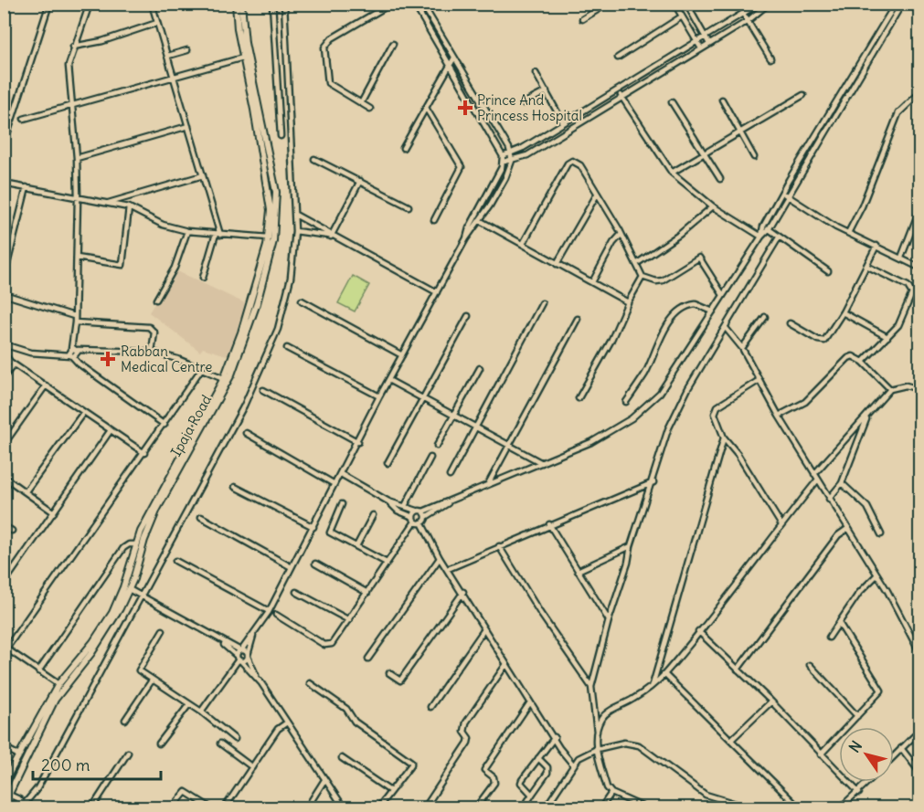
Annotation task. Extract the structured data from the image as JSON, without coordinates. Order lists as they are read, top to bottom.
{
  "streets": {
    "main road": ["Ipaja Road"]
  },
  "places": {
    "health": ["Prince And Princess Hospital", "Rabban Medical Centre"]
  },
  "scale_bar": "200 m",
  "north": "top left"
}
